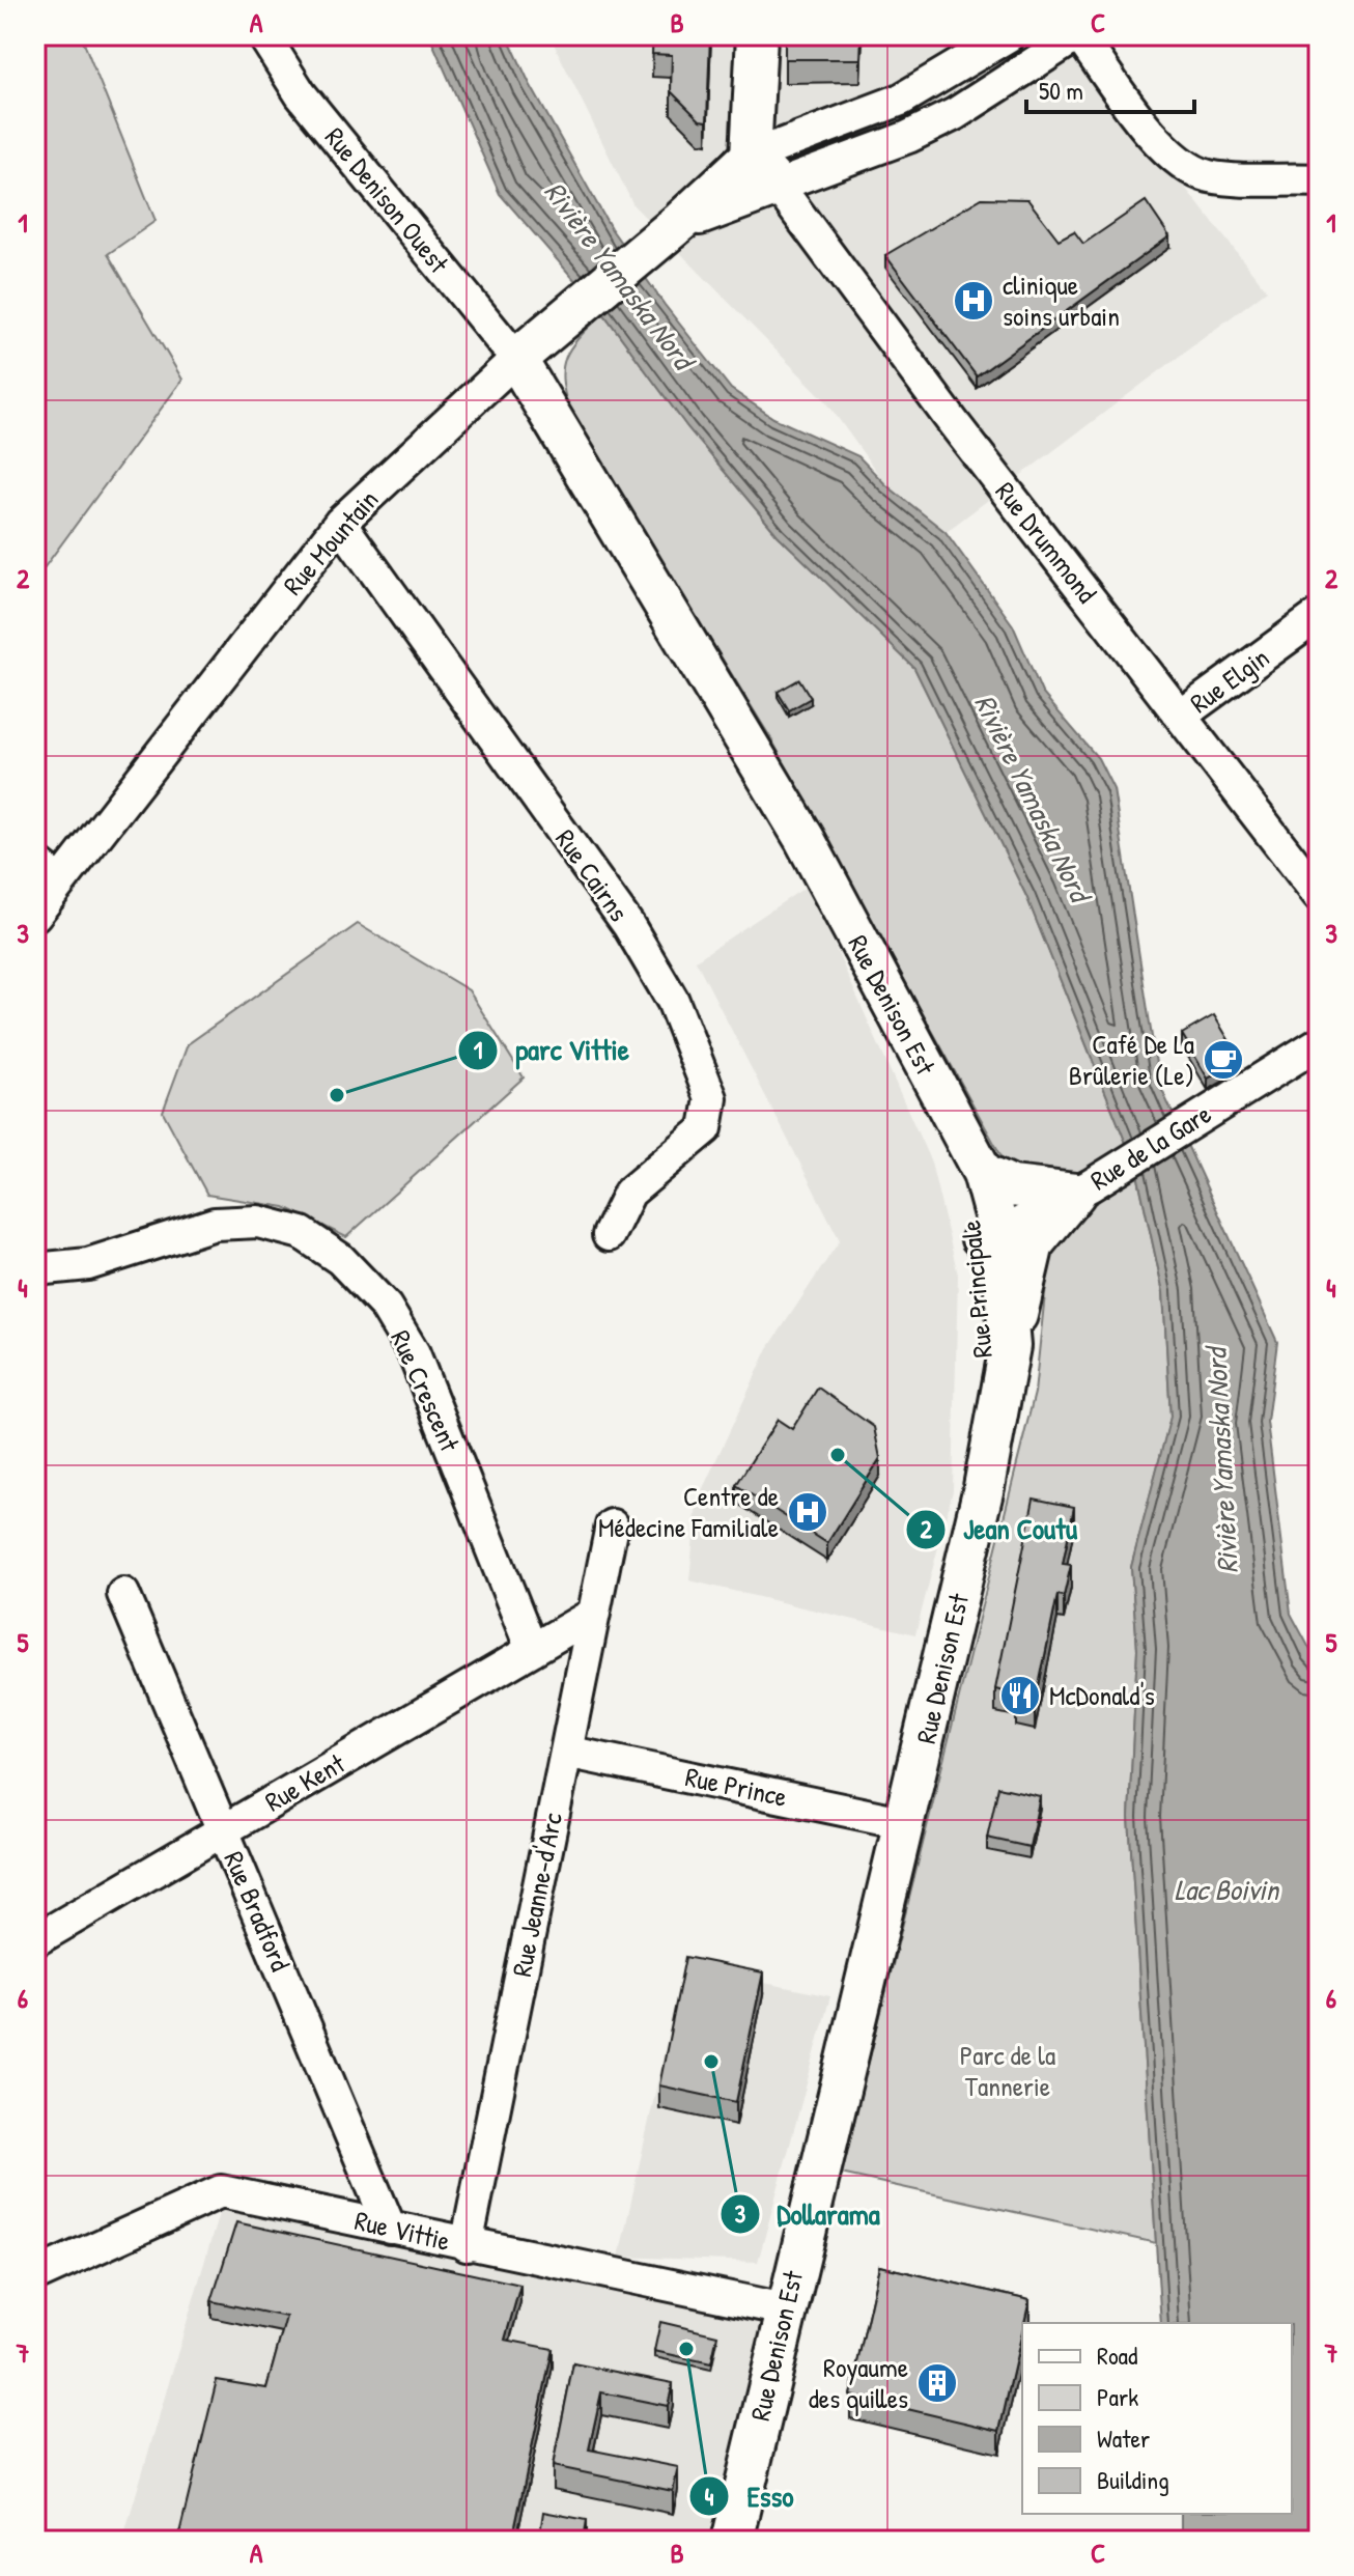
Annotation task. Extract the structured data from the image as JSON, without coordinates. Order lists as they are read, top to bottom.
{
  "streets": {
    "main road": ["Rue Mountain", "Rue Denison Est", "Rue Principale"],
    "street": [
      "Rue Denison Ouest",
      "Rue Drummond",
      "Rue Elgin",
      "Rue Cairns",
      "Rue de la Gare",
      "Rue Crescent",
      "Rue Kent",
      "Rue Prince",
      "Rue Jeanne-d'Arc",
      "Rue Bradford",
      "Rue Vittie"
    ]
  },
  "crossings": [
    ["Rue Denison Ouest", "Rue Mountain"],
    ["Rue Denison Ouest", "Rue Denison Est"],
    ["Rue Mountain", "Rue Drummond"],
    ["Rue Mountain", "Rue Cairns"],
    ["Rue Mountain", "Rue Denison Est"],
    ["Rue Drummond", "Rue Elgin"],
    ["Rue Denison Est", "Rue de la Gare"],
    ["Rue Denison Est", "Rue Principale"],
    ["Rue Denison Est", "Rue Prince"],
    ["Rue Denison Est", "Rue Vittie"],
    ["Rue de la Gare", "Rue Principale"],
    ["Rue Crescent", "Rue Kent"],
    ["Rue Kent", "Rue Bradford"],
    ["Rue Prince", "Rue Jeanne-d'Arc"],
    ["Rue Jeanne-d'Arc", "Rue Vittie"],
    ["Rue Bradford", "Rue Vittie"]
  ],
  "water": ["Rivière Yamaska Nord", "Lac Boivin"],
  "parks": ["Parc de la Tannerie"],
  "places": {
    "hospital": ["clinique soins urbain", "Centre de Médecine Familiale"],
    "cafe": ["Café De La Brûlerie (Le)"],
    "other": [
      "parc Vittie",
      "Jean Coutu",
      "Dollarama",
      "Esso"
    ],
    "restaurant": ["McDonald's"],
    "building": ["Royaume des quilles"]
  },
  "legend": [
    "Road",
    "Park",
    "Water",
    "Building"
  ],
  "scale_bar": "50 m",
  "grid": {
    "columns": ["A", "B", "C"],
    "rows": [
      "1",
      "2",
      "3",
      "4",
      "5",
      "6",
      "7"
    ]
  }
}
